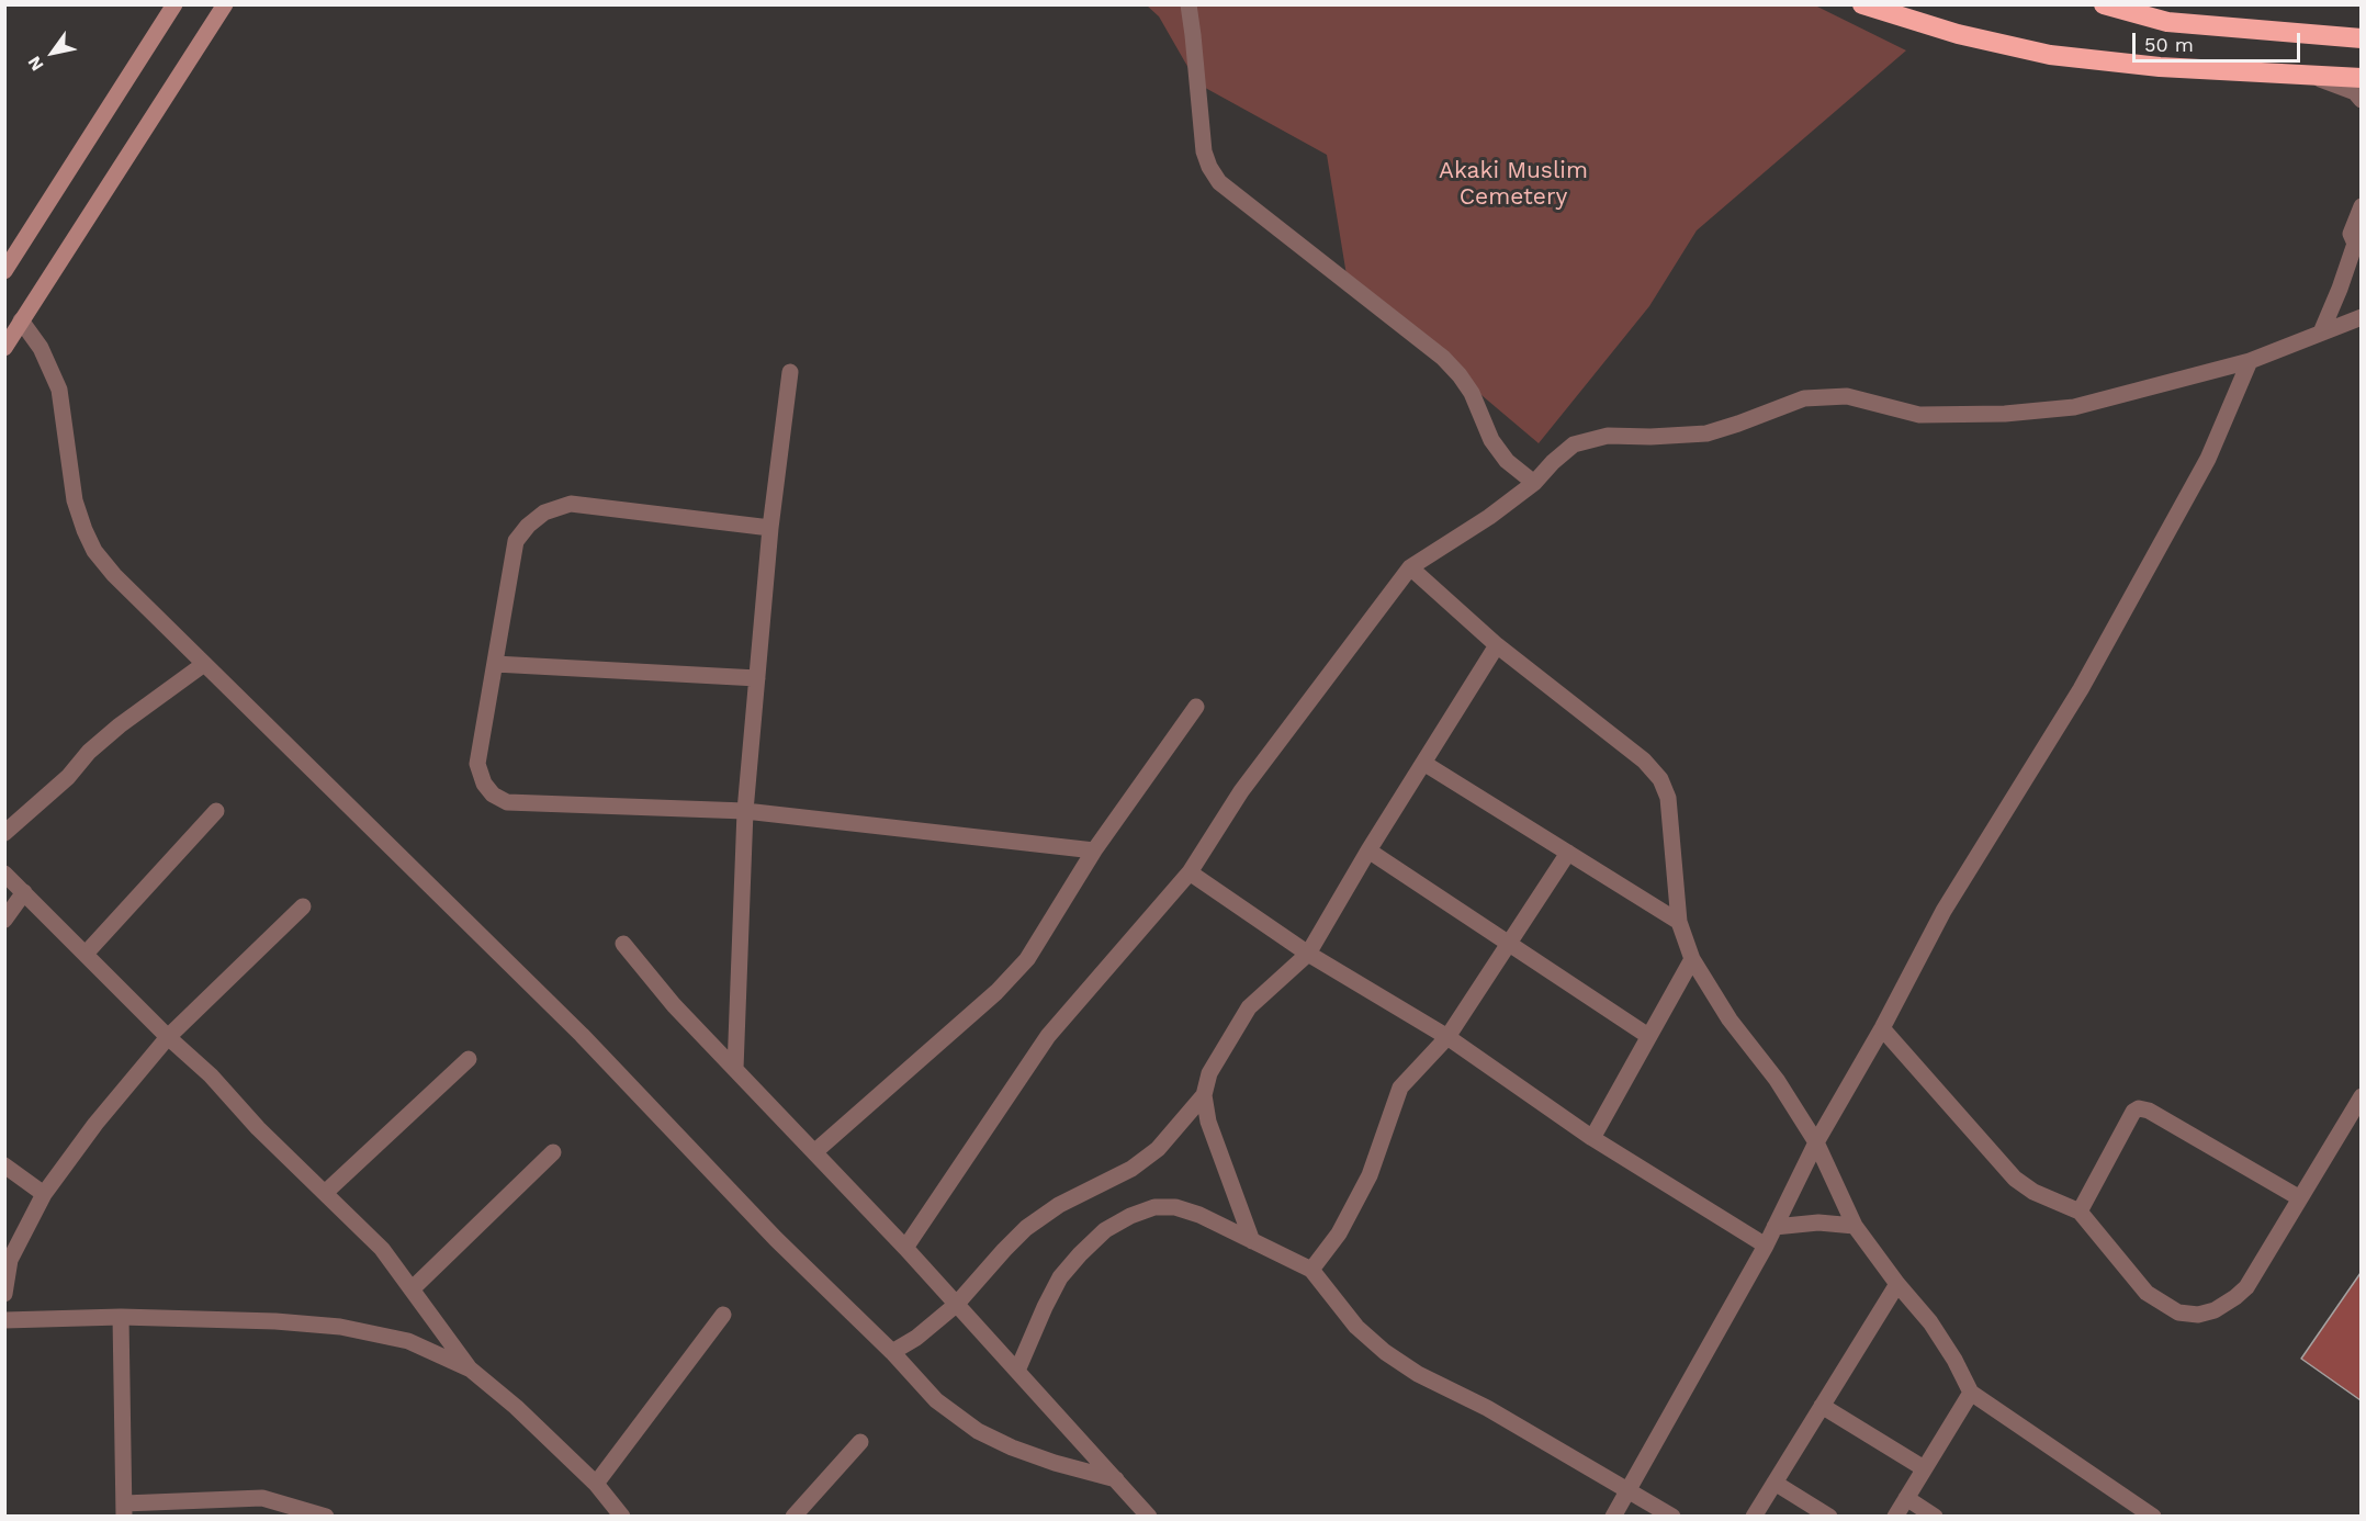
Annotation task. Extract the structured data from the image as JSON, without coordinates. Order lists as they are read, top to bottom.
{
  "parks": ["Akaki Muslim Cemetery"],
  "scale_bar": "50 m",
  "north": "bottom left"
}
